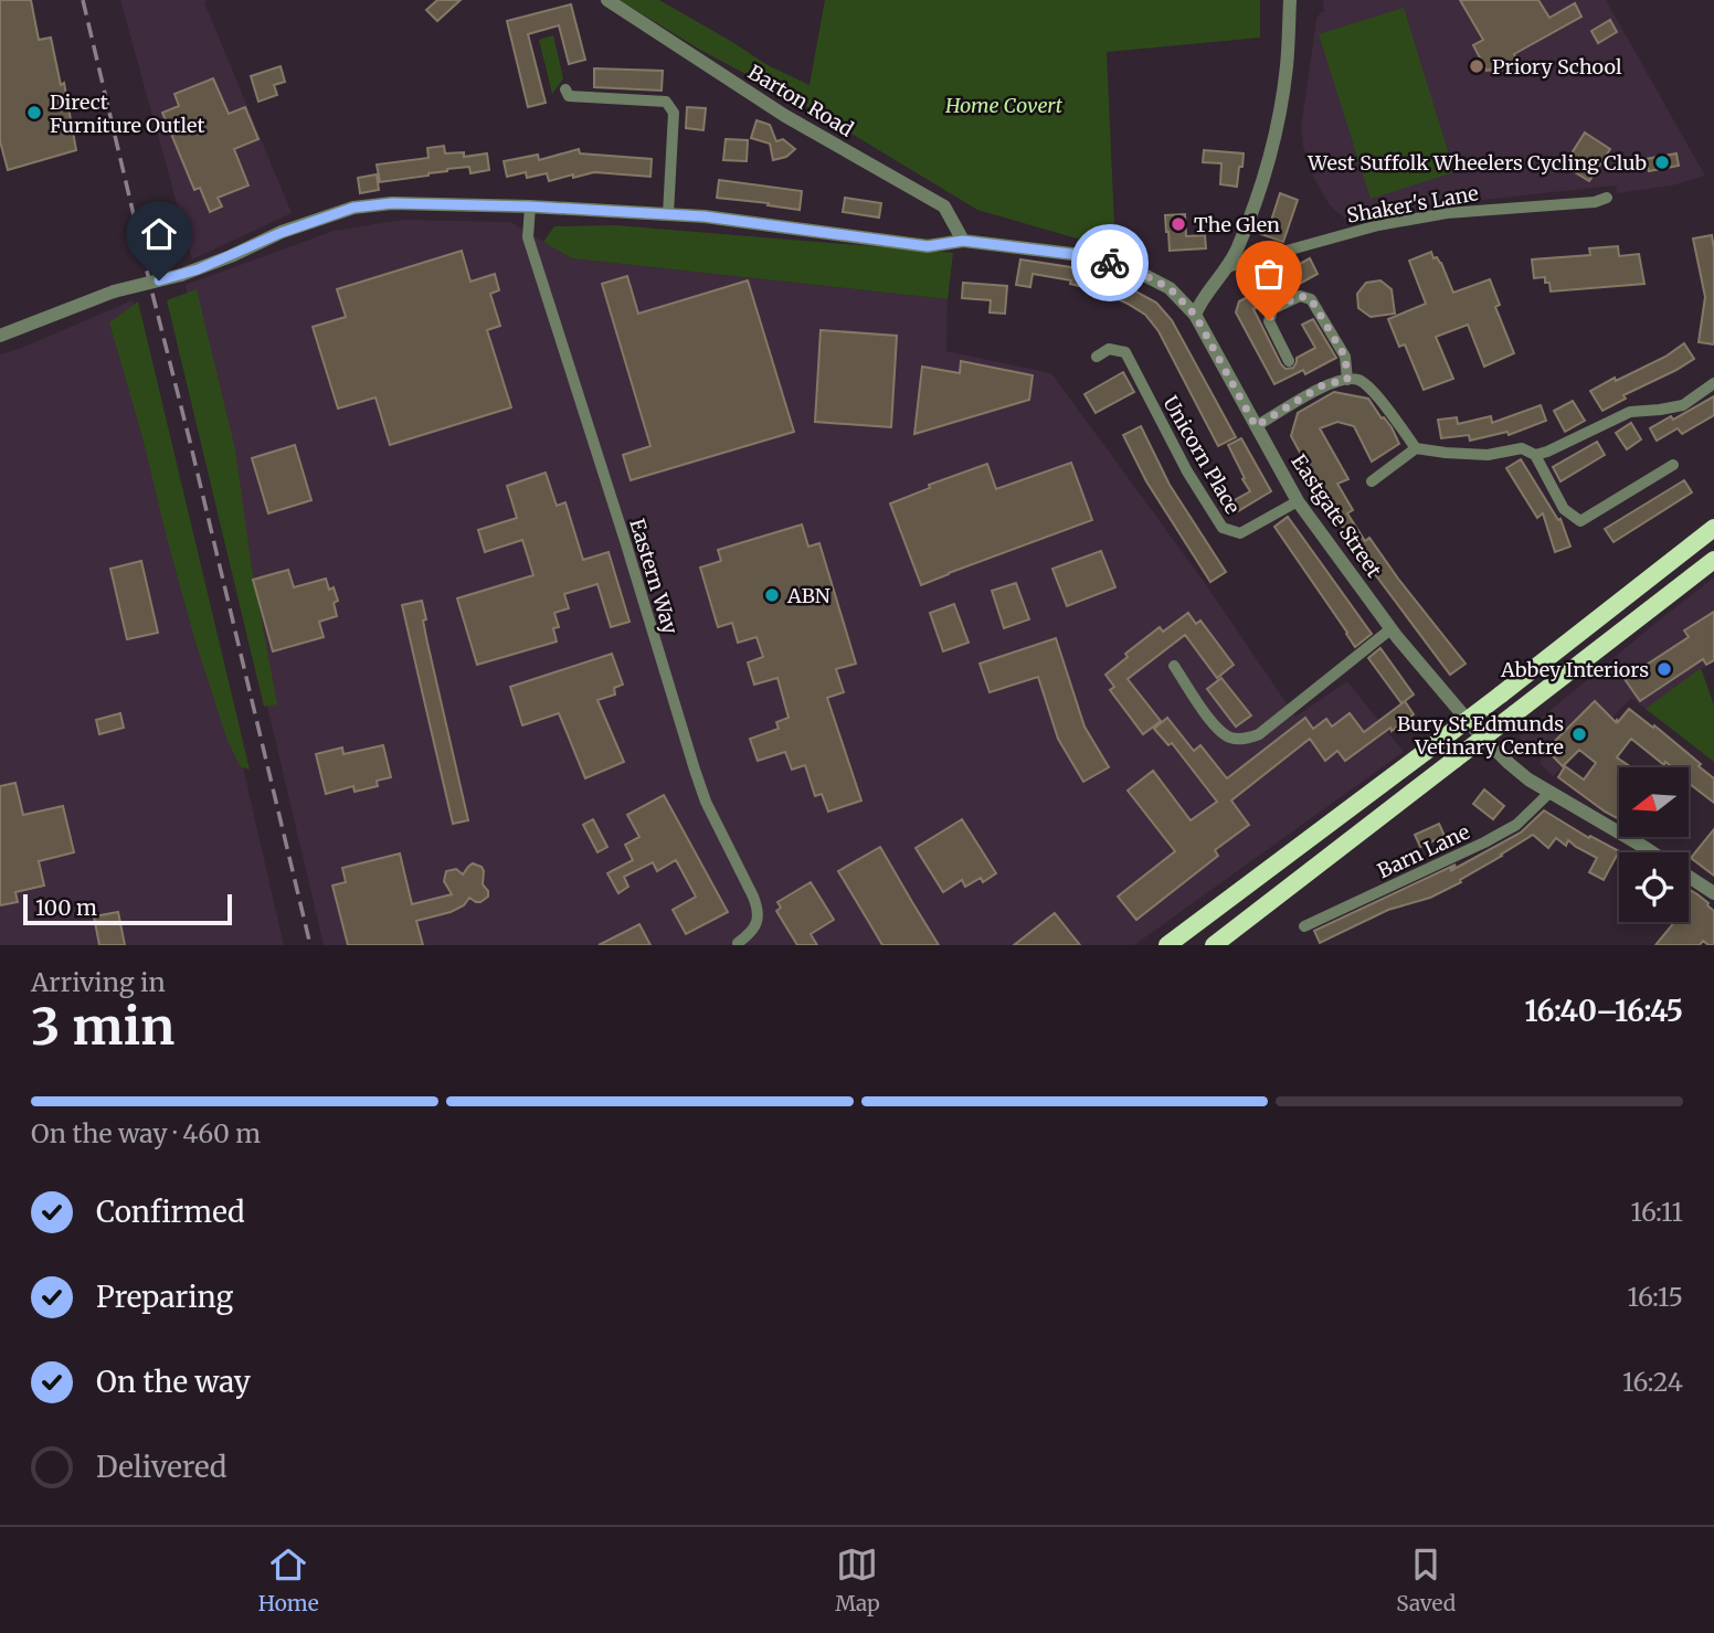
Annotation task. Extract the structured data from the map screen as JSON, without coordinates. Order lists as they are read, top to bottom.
{
  "streets": {
    "street": [
      "Barton Road",
      "Shaker's Lane",
      "Unicorn Place",
      "Eastgate Street",
      "Eastern Way",
      "Barn Lane"
    ]
  },
  "crossings": [
    ["Barton Road", "Eastgate Street"],
    ["Unicorn Place", "Eastgate Street"],
    ["Eastgate Street", "Eastern Way"],
    ["Eastgate Street", "Barn Lane"]
  ],
  "parks": ["Home Covert"],
  "places": [
    "Priory School",
    "Direct Furniture Outlet",
    "West Suffolk Wheelers Cycling Club",
    "The Glen",
    "ABN",
    "Abbey Interiors",
    "Bury St Edmunds Vetinary Centre"
  ],
  "scale_bar": "100 m",
  "north": "left",
  "page": {
    "scale": "100 m",
    "heading": ["3 min", "Arriving in", "16:40–16:45"],
    "bar": "On the way · 460 m",
    "list": [
      ["Confirmed", "16:11"],
      ["Preparing", "16:15"],
      ["On the way", "16:24"],
      "Delivered"
    ],
    "tabs": ["Home", "Map", "Saved"]
  }
}
